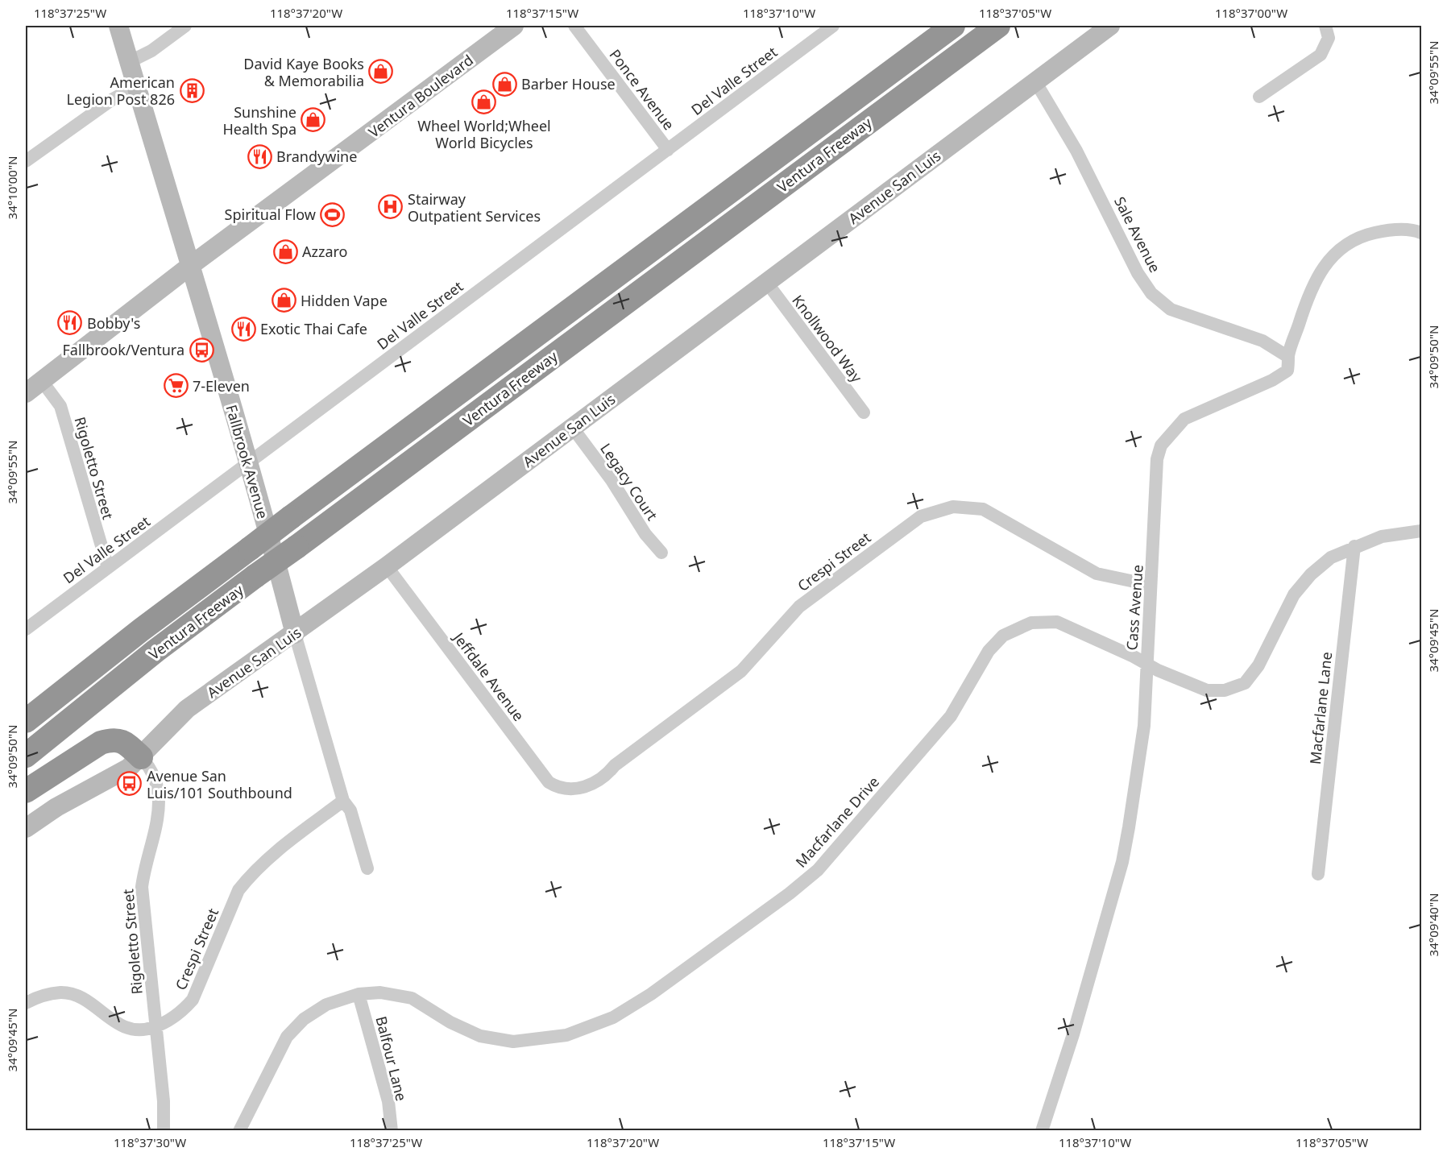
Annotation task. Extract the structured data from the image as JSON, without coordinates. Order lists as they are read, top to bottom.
{
  "streets": {
    "highway": ["Ventura Freeway"],
    "street": [
      "Del Valle Street",
      "Ponce Avenue",
      "Ventura Boulevard",
      "Avenue San Luis",
      "Sale Avenue",
      "Knollwood Way",
      "Fallbrook Avenue",
      "Rigoletto Street",
      "Legacy Court",
      "Crespi Street",
      "Cass Avenue",
      "Jeffdale Avenue",
      "Macfarlane Lane",
      "Macfarlane Drive",
      "Balfour Lane"
    ]
  },
  "crossings": [
    ["Del Valle Street", "Ponce Avenue"],
    ["Del Valle Street", "Fallbrook Avenue"],
    ["Del Valle Street", "Rigoletto Street"],
    ["Ventura Boulevard", "Fallbrook Avenue"],
    ["Ventura Boulevard", "Rigoletto Street"],
    ["Avenue San Luis", "Sale Avenue"],
    ["Avenue San Luis", "Knollwood Way"],
    ["Avenue San Luis", "Fallbrook Avenue"],
    ["Avenue San Luis", "Rigoletto Street"],
    ["Avenue San Luis", "Legacy Court"],
    ["Avenue San Luis", "Jeffdale Avenue"],
    ["Sale Avenue", "Cass Avenue"],
    ["Fallbrook Avenue", "Crespi Street"],
    ["Rigoletto Street", "Crespi Street"],
    ["Crespi Street", "Cass Avenue"],
    ["Crespi Street", "Jeffdale Avenue"],
    ["Cass Avenue", "Macfarlane Drive"],
    ["Macfarlane Lane", "Macfarlane Drive"],
    ["Macfarlane Drive", "Balfour Lane"]
  ],
  "places": {
    "shop": [
      "David Kaye Books & Memorabilia",
      "Barber House",
      "Wheel World;Wheel World Bicycles",
      "Sunshine Health Spa",
      "Azzaro",
      "Hidden Vape"
    ],
    "building": ["American Legion Post 826"],
    "restaurant": ["Brandywine", "Bobby's", "Exotic Thai Cafe"],
    "hospital": ["Stairway Outpatient Services"],
    "sports": ["Spiritual Flow"],
    "bus stop": ["Fallbrook/Ventura", "Avenue San Luis/101 Southbound"],
    "supermarket": ["7-Eleven"]
  },
  "coordinates": [
    "118°37'25\"W",
    "118°37'20\"W",
    "118°37'15\"W",
    "118°37'10\"W",
    "118°37'05\"W",
    "118°37'00\"W",
    "34°09'55\"N",
    "34°10'00\"N",
    "34°09'50\"N",
    "34°09'45\"N",
    "34°09'40\"N",
    "118°37'30\"W"
  ]
}
